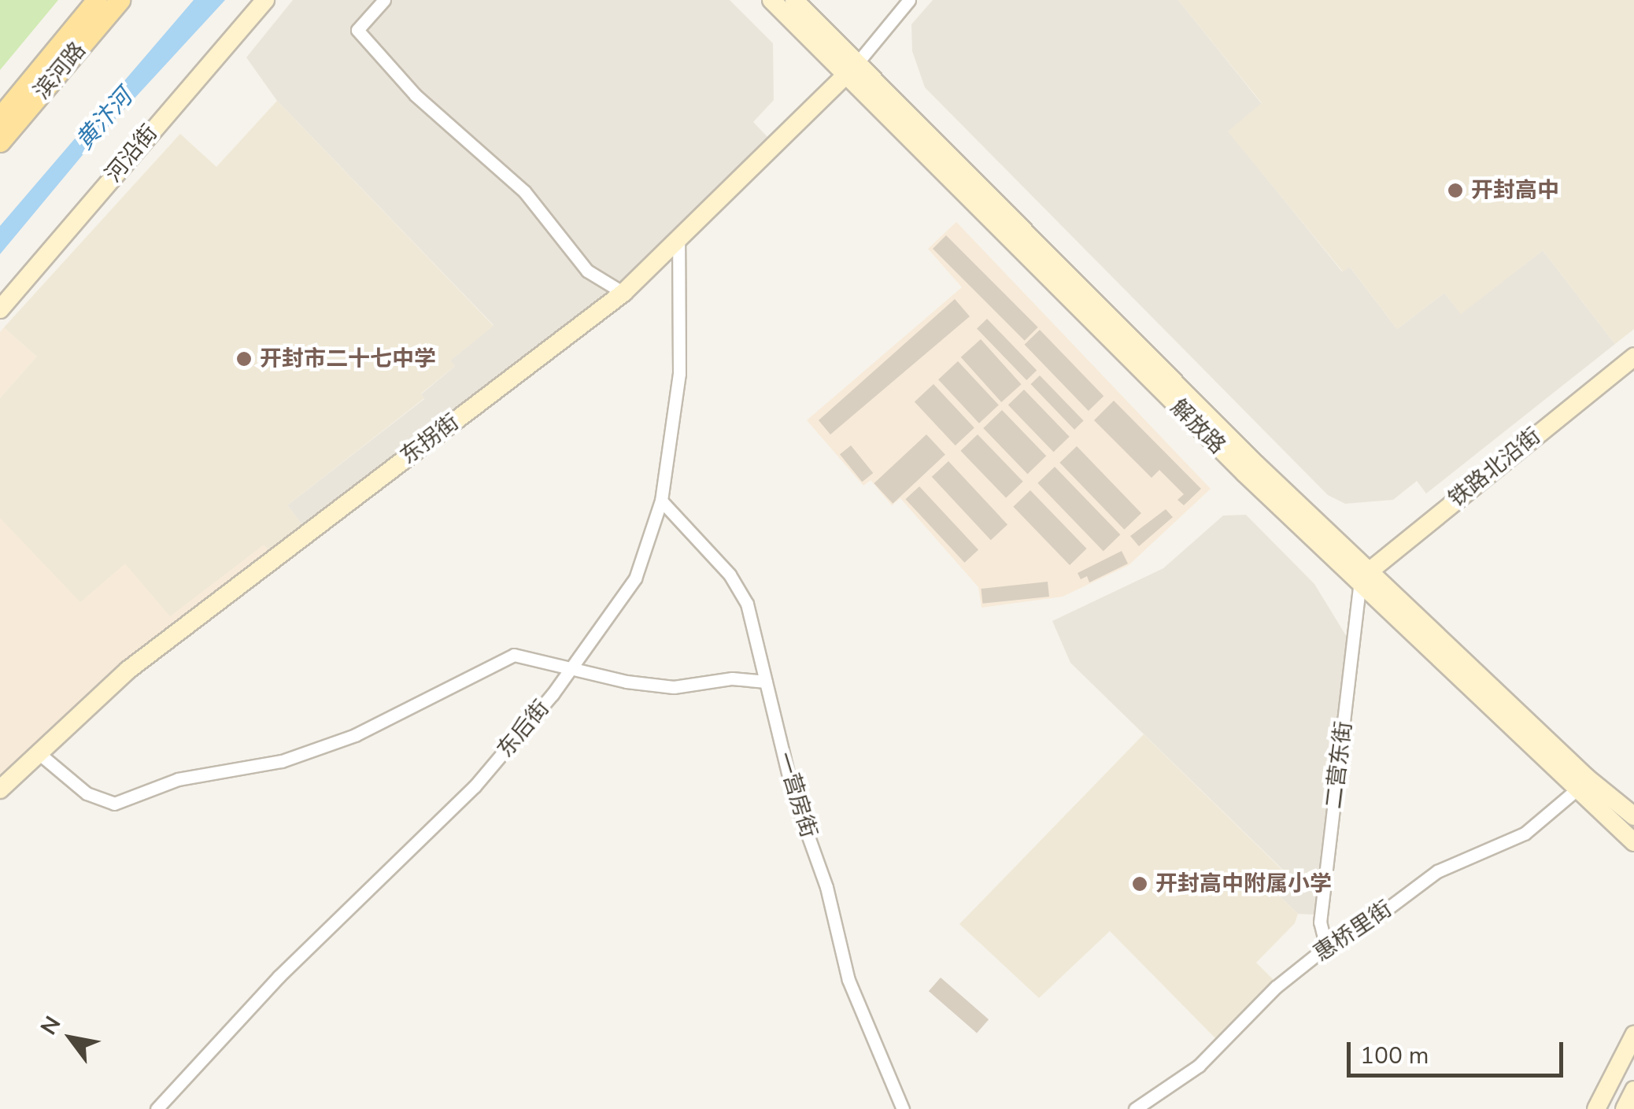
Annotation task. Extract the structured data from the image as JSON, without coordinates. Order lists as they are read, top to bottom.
{
  "streets": {
    "main road": [
      "滨河路",
      "河沿街",
      "解放路",
      "东拐街",
      "铁路北沿街"
    ],
    "street": [
      "东后街",
      "二营东街",
      "一营房街",
      "惠桥里街"
    ]
  },
  "crossings": [
    ["解放路", "东拐街"],
    ["解放路", "铁路北沿街"],
    ["解放路", "二营东街"],
    ["解放路", "惠桥里街"],
    ["东拐街", "东后街"],
    ["铁路北沿街", "二营东街"],
    ["东后街", "一营房街"],
    ["二营东街", "惠桥里街"]
  ],
  "water": ["黄汴河"],
  "places": ["开封高中", "开封市二十七中学", "开封高中附属小学"],
  "scale_bar": "100 m",
  "north": "top left"
}
